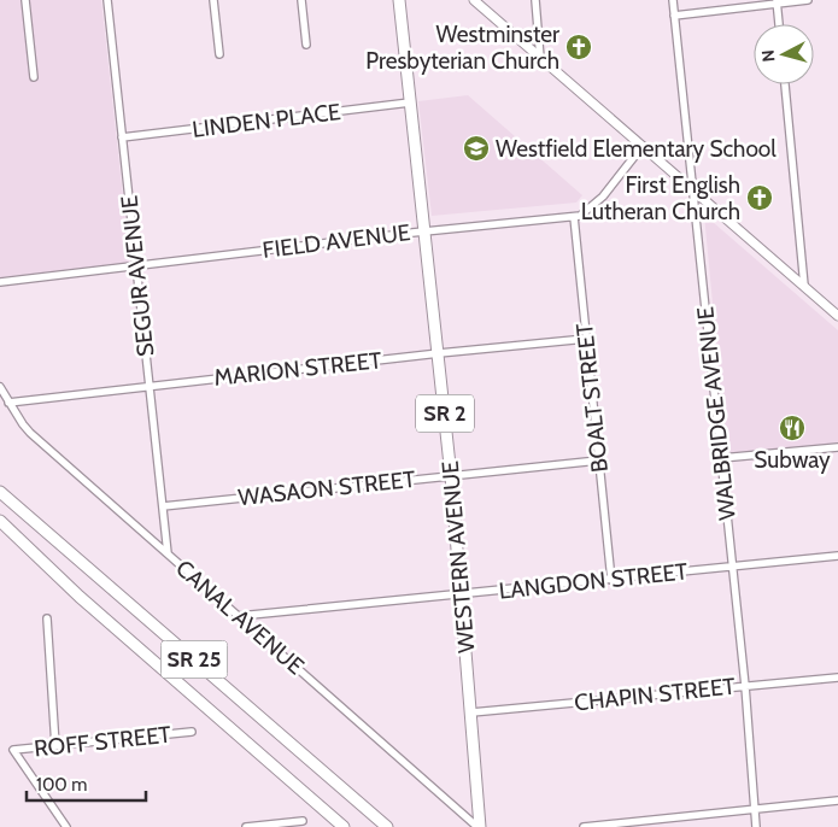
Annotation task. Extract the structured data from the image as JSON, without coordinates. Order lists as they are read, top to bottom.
{
  "streets": {
    "main road": ["SR 2", "WESTERN AVENUE", "SR 25"],
    "street": [
      "LINDEN PLACE",
      "FIELD AVENUE",
      "SEGUR AVENUE",
      "MARION STREET",
      "BOALT STREET",
      "WALBRIDGE AVENUE",
      "WASAON STREET",
      "LANGDON STREET",
      "CANAL AVENUE",
      "CHAPIN STREET",
      "ROFF STREET"
    ]
  },
  "crossings": [
    ["LINDEN PLACE", "SEGUR AVENUE"],
    ["LINDEN PLACE", "WESTERN AVENUE"],
    ["FIELD AVENUE", "SEGUR AVENUE"],
    ["FIELD AVENUE", "BOALT STREET"],
    ["FIELD AVENUE", "WESTERN AVENUE"],
    ["SEGUR AVENUE", "MARION STREET"],
    ["SEGUR AVENUE", "WASAON STREET"],
    ["SEGUR AVENUE", "CANAL AVENUE"],
    ["MARION STREET", "BOALT STREET"],
    ["MARION STREET", "WESTERN AVENUE"],
    ["MARION STREET", "CANAL AVENUE"],
    ["BOALT STREET", "WASAON STREET"],
    ["BOALT STREET", "LANGDON STREET"],
    ["WALBRIDGE AVENUE", "LANGDON STREET"],
    ["WALBRIDGE AVENUE", "CHAPIN STREET"],
    ["WASAON STREET", "WESTERN AVENUE"],
    ["WESTERN AVENUE", "LANGDON STREET"],
    ["WESTERN AVENUE", "CANAL AVENUE"],
    ["WESTERN AVENUE", "CHAPIN STREET"],
    ["LANGDON STREET", "CANAL AVENUE"]
  ],
  "places": {
    "church": ["Westminster Presbyterian Church", "First English Lutheran Church"],
    "school or university": ["Westfield Elementary School"],
    "restaurant": ["Subway"]
  },
  "scale_bar": "100 m",
  "north": "left"
}
